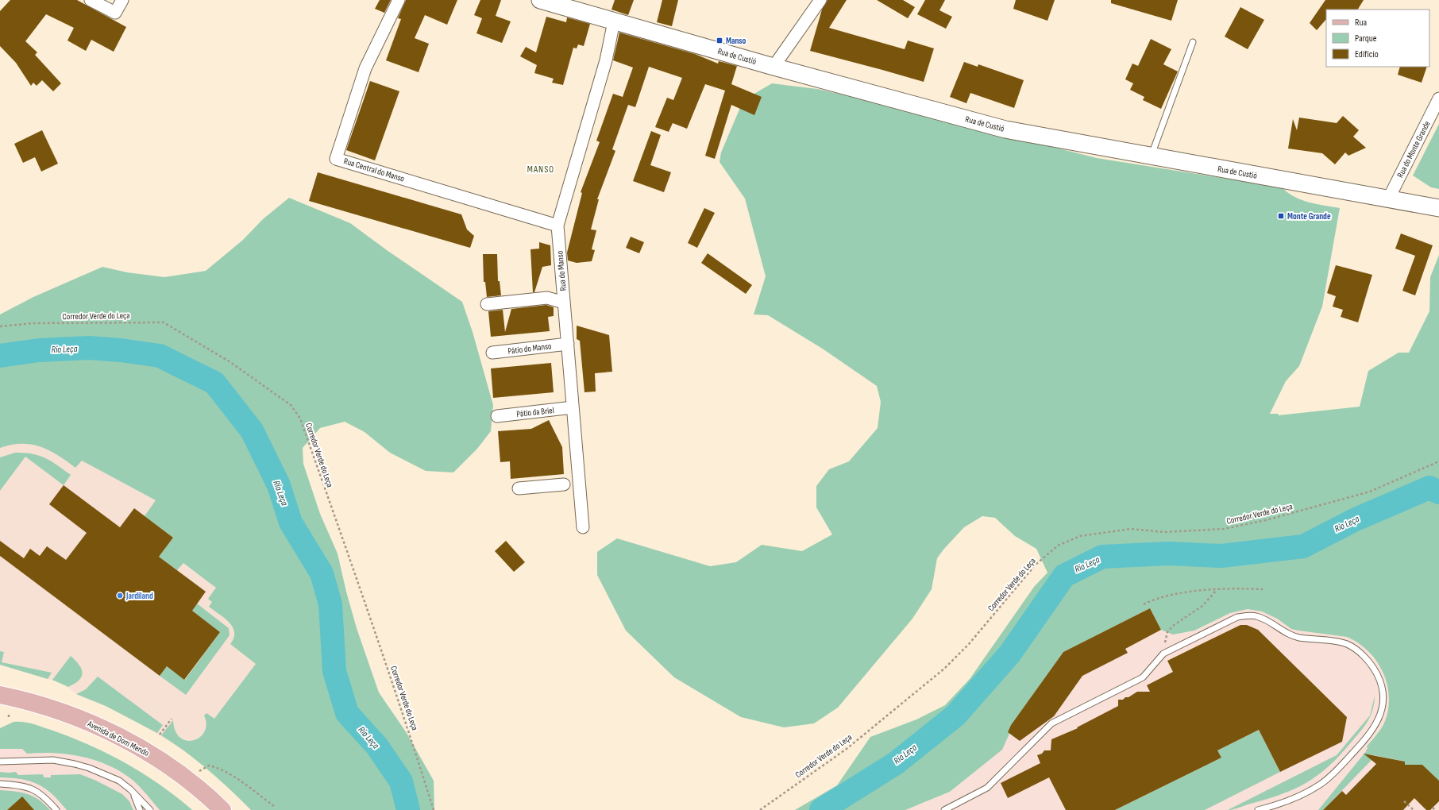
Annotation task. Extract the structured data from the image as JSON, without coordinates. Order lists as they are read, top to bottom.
{
  "streets": {
    "main road": ["Rua de Custió", "Avenida de Dom Mendo"],
    "street": [
      "Rua do Monte Grande",
      "Rua Central do Manso",
      "Rua do Manso",
      "Pátio do Manso",
      "Pátio da Briel"
    ],
    "path": ["Corredor Verde do Leça"]
  },
  "crossings": [
    ["Rua de Custió", "Rua do Monte Grande"],
    ["Rua de Custió", "Rua do Manso"],
    ["Rua Central do Manso", "Rua do Manso"],
    ["Rua do Manso", "Pátio do Manso"],
    ["Rua do Manso", "Pátio da Briel"]
  ],
  "districts": ["MANSO"],
  "water": ["Rio Leça"],
  "places": {
    "transit": ["Manso", "Monte Grande"],
    "other": ["Jardiland"]
  },
  "legend": ["Rua", "Parque", "Edifício"]
}
